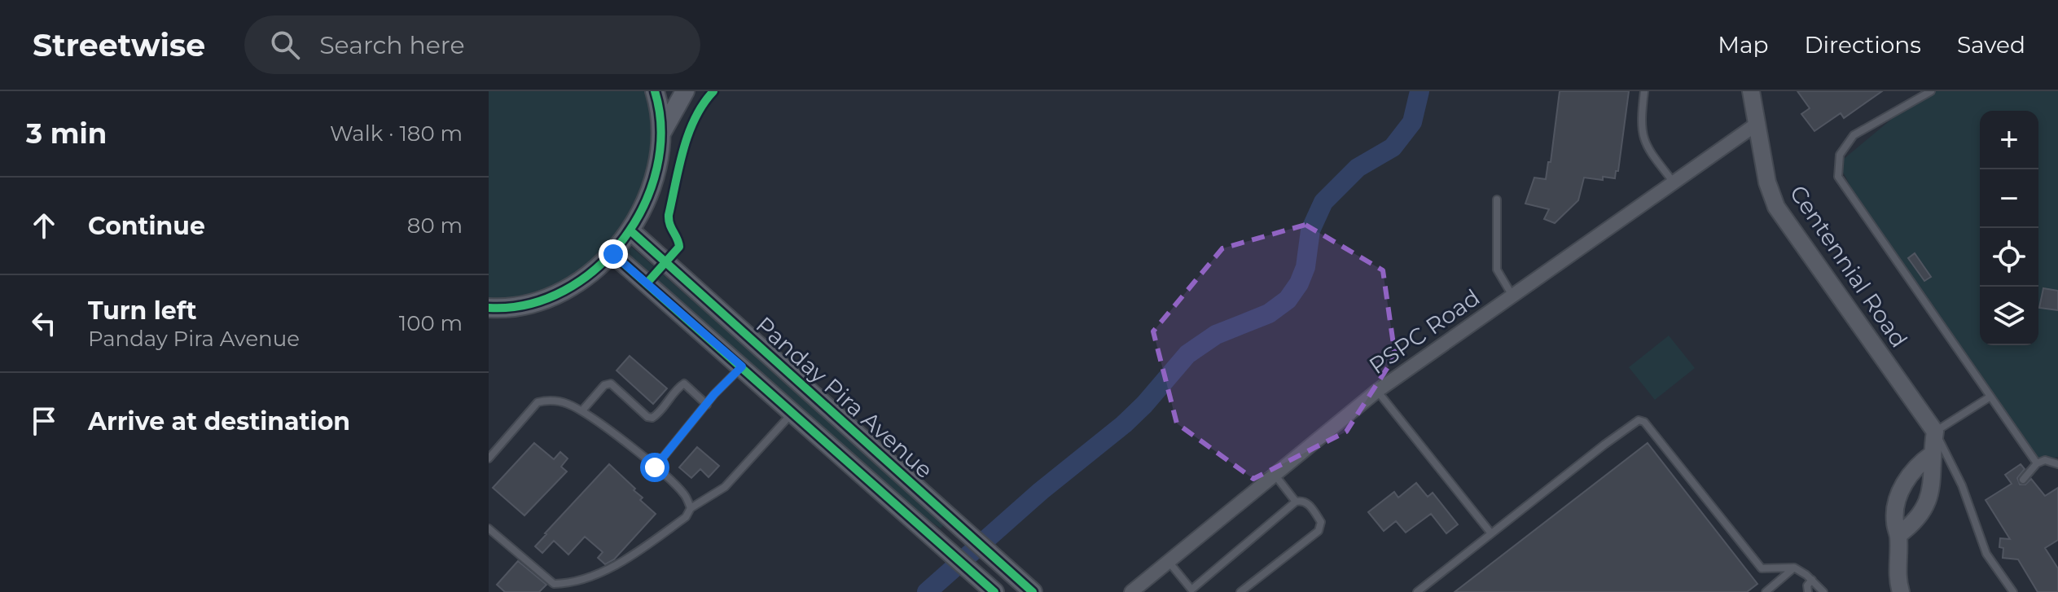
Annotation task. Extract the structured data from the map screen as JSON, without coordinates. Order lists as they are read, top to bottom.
{
  "streets": {
    "main road": ["Panday Pira Avenue"],
    "street": ["Centennial Road", "PSPC Road"]
  },
  "crossings": [
    ["Centennial Road", "PSPC Road"]
  ],
  "page": {
    "header": "Streetwise",
    "search": "Search here",
    "nav": ["Map", "Directions", "Saved"],
    "heading": ["3 min", "Walk · 180 m"],
    "map_buttons": ["+", "−"],
    "list": [
      ["Continue", "80 m"],
      ["Turn left", "Panday Pira Avenue", "100 m"],
      "Arrive at destination"
    ]
  }
}
